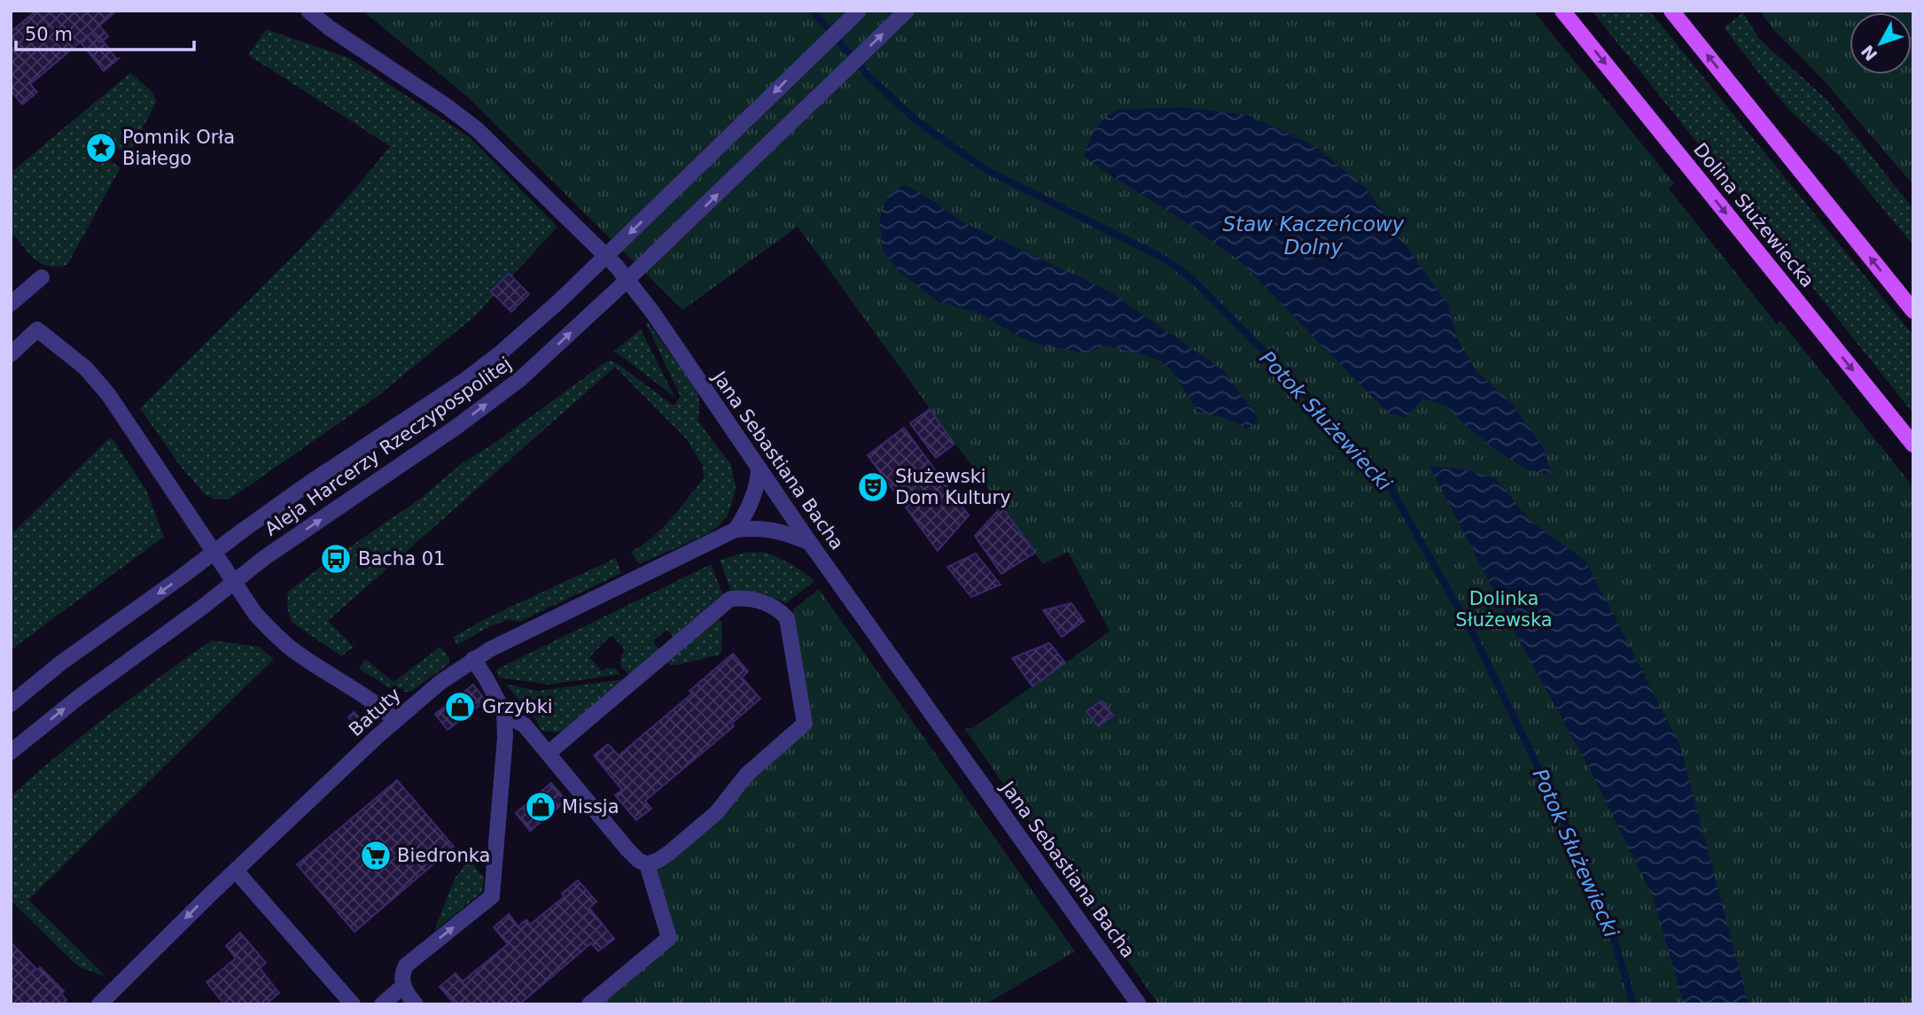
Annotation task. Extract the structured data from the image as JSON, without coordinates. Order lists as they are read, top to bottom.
{
  "streets": {
    "main road": ["Dolina Służewiecka"],
    "street": ["Aleja Harcerzy Rzeczypospolitej", "Jana Sebastiana Bacha", "Batuty"]
  },
  "crossings": [
    ["Jana Sebastiana Bacha", "Batuty"]
  ],
  "water": ["Staw Kaczeńcowy Dolny", "Potok Służewiecki"],
  "parks": ["Dolinka Służewska"],
  "places": {
    "place": ["Pomnik Orła Białego"],
    "theatre": ["Służewski Dom Kultury"],
    "bus stop": ["Bacha 01"],
    "shop": ["Grzybki", "Missja"],
    "supermarket": ["Biedronka"]
  },
  "scale_bar": "50 m",
  "north": "bottom left"
}
